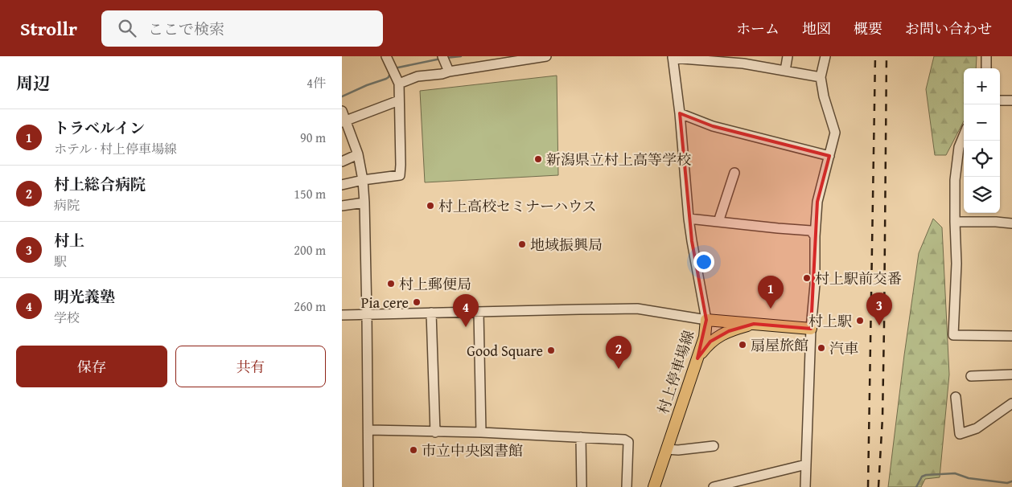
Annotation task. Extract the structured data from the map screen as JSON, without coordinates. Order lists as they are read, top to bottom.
{
  "streets": {
    "main road": ["村上停車場線"]
  },
  "places": [
    "新潟県立村上高等学校",
    "村上高校セミナーハウス",
    "地域振興局",
    "村上駅前交番",
    "村上郵便局",
    "Pia cere",
    "村上駅",
    "扇屋旅館",
    "汽車",
    "Good Square",
    "市立中央図書館"
  ],
  "page": {
    "header": "Strollr",
    "search": "ここで検索",
    "nav": [
      "ホーム",
      "地図",
      "概要",
      "お問い合わせ"
    ],
    "heading": ["周辺", "4件"],
    "map_buttons": ["+", "−"],
    "list": [
      {
        "mark": "1",
        "name": "トラベルイン",
        "note": "ホテル · 村上停車場線",
        "value": "90 m"
      },
      {
        "mark": "2",
        "name": "村上総合病院",
        "note": "病院",
        "value": "150 m"
      },
      {
        "mark": "3",
        "name": "村上",
        "note": "駅",
        "value": "200 m"
      },
      {
        "mark": "4",
        "name": "明光義塾",
        "note": "学校",
        "value": "260 m"
      }
    ],
    "pins": [
      "1",
      "3",
      "4",
      "2"
    ],
    "buttons": ["保存", "共有"]
  }
}
